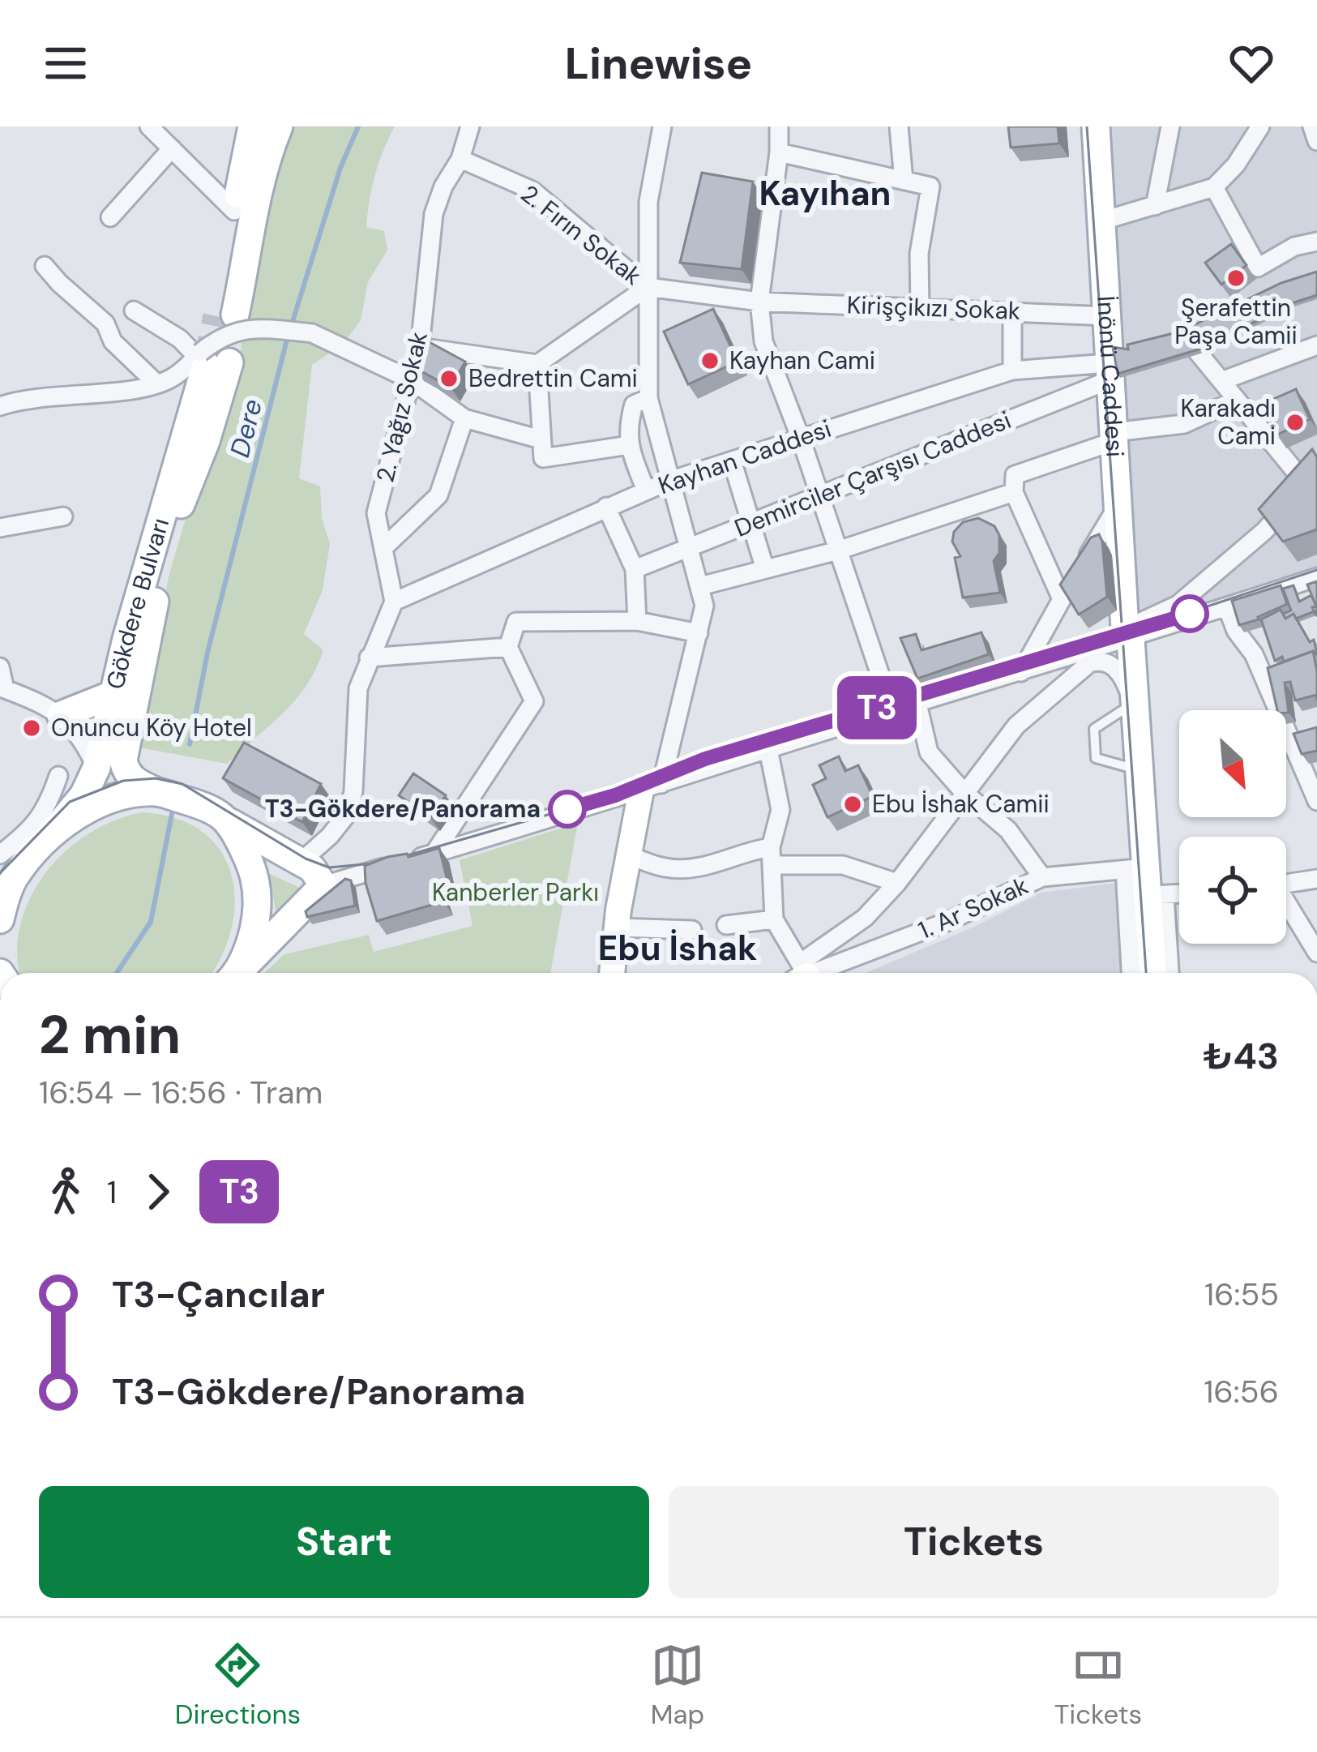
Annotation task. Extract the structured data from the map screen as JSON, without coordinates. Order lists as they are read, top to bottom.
{
  "streets": {
    "main road": ["İnönü Caddesi", "Gökdere Bulvarı"],
    "street": [
      "2. Fırın Sokak",
      "Kirişçikızı Sokak",
      "2. Yağız Sokak",
      "Kayhan Caddesi",
      "Demirciler Çarşısı Caddesi",
      "1. Ar Sokak"
    ]
  },
  "crossings": [
    ["2. Fırın Sokak", "Kirişçikızı Sokak"],
    ["2. Fırın Sokak", "2. Yağız Sokak"],
    ["Kirişçikızı Sokak", "İnönü Caddesi"],
    ["İnönü Caddesi", "Kayhan Caddesi"],
    ["İnönü Caddesi", "Demirciler Çarşısı Caddesi"],
    ["İnönü Caddesi", "1. Ar Sokak"],
    ["2. Yağız Sokak", "Kayhan Caddesi"],
    ["Kayhan Caddesi", "Demirciler Çarşısı Caddesi"]
  ],
  "districts": ["Kayıhan", "Ebu İshak"],
  "water": ["Dere"],
  "parks": ["Kanberler Parkı"],
  "places": [
    "Şerafettin Paşa Camii",
    "Kayhan Cami",
    "Bedrettin Cami",
    "Karakadı Cami",
    "Onuncu Köy Hotel",
    "Ebu İshak Camii",
    "T3-Gökdere/Panorama"
  ],
  "lines": ["tram line T3"],
  "north": "bottom right",
  "page": {
    "header": "Linewise",
    "on_map": "T3",
    "heading": ["2 min", "16:54 – 16:56 · Tram", "₺43"],
    "legs": ["1", "T3"],
    "list": [
      {
        "name": "T3-Çancılar",
        "value": "16:55"
      },
      {
        "name": "T3-Gökdere/Panorama",
        "value": "16:56"
      }
    ],
    "buttons": ["Start", "Tickets"],
    "tabs": ["Directions", "Map", "Tickets"]
  }
}
